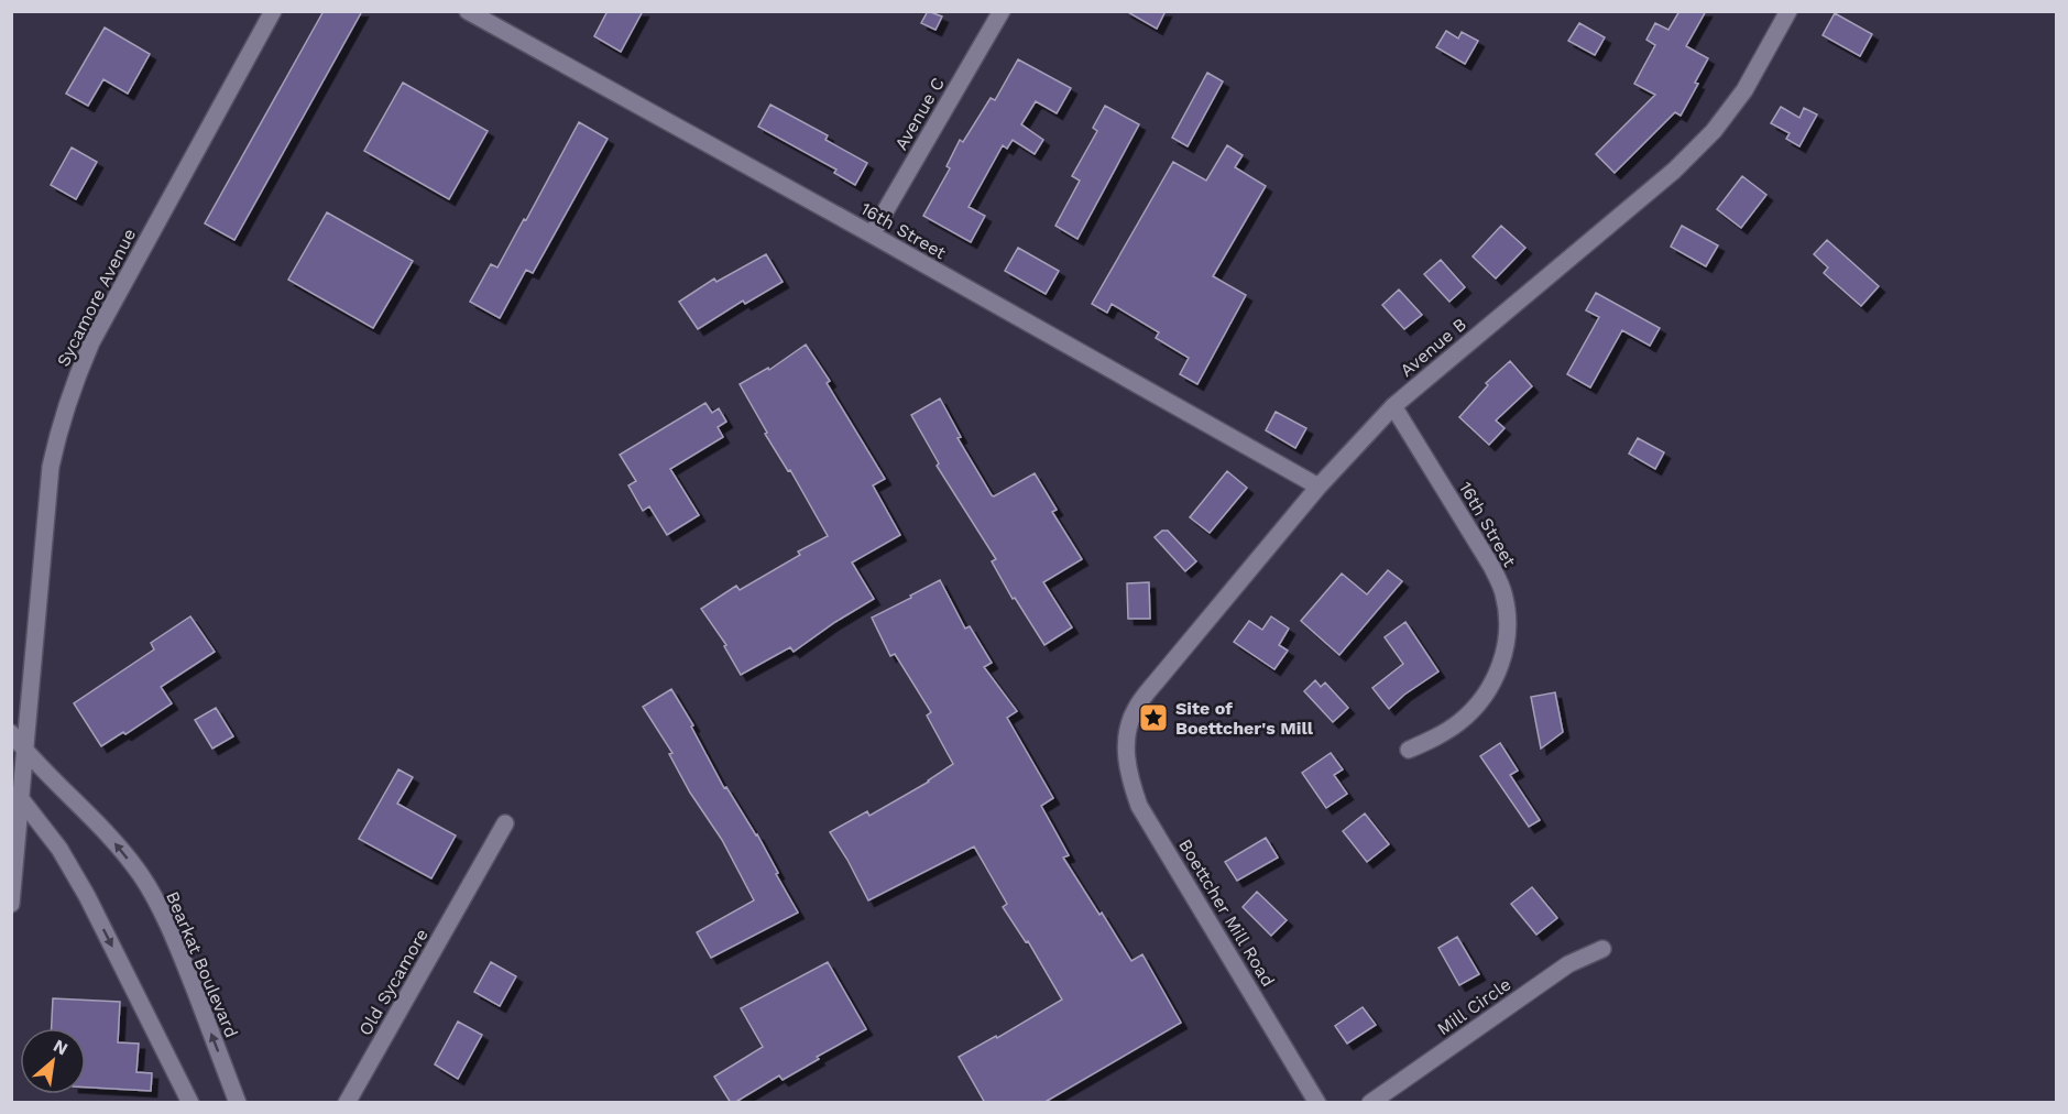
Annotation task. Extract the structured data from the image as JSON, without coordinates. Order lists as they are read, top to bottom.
{
  "streets": {
    "street": [
      "Avenue C",
      "16th Street",
      "Sycamore Avenue",
      "Avenue B",
      "Boettcher Mill Road",
      "Bearkat Boulevard",
      "Old Sycamore",
      "Mill Circle"
    ]
  },
  "crossings": [
    ["Avenue C", "16th Street"],
    ["16th Street", "Avenue B"],
    ["Sycamore Avenue", "Bearkat Boulevard"],
    ["Avenue B", "Boettcher Mill Road"]
  ],
  "places": {
    "place": ["Site of Boettcher's Mill"]
  },
  "north": "top right"
}
